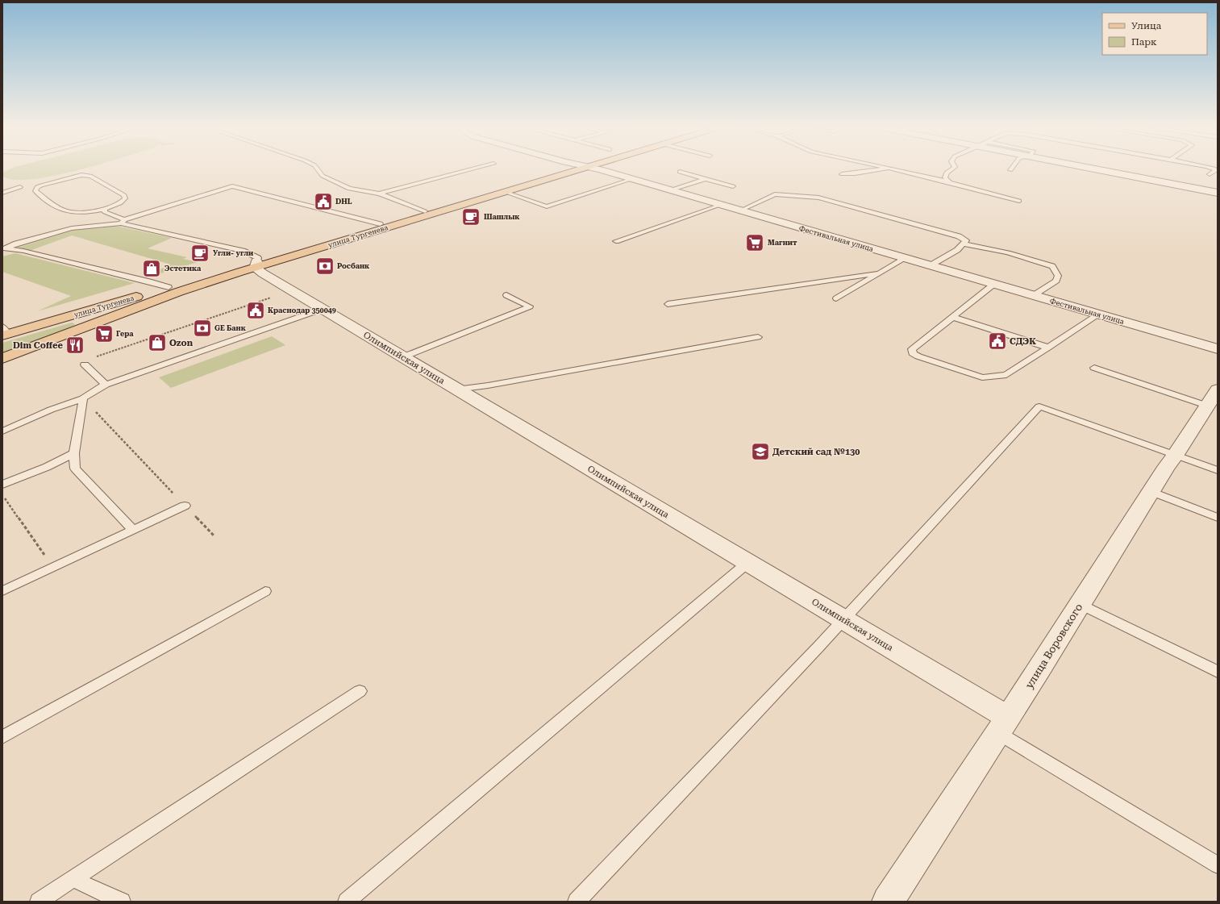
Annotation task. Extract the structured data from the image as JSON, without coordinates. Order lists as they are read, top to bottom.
{
  "streets": {
    "main road": ["улица Тургенева"],
    "street": ["Фестивальная улица", "Олимпийская улица", "улица Воровского"]
  },
  "crossings": [
    ["улица Тургенева", "Олимпийская улица"],
    ["Олимпийская улица", "улица Воровского"]
  ],
  "places": {
    "public building": ["DHL", "Краснодар 350049", "СДЭК"],
    "cafe": ["Шашлык", "Угли- угли"],
    "supermarket": ["Магнит", "Гера"],
    "bank": ["Росбанк", "GE Банк"],
    "shop": ["Эстетика", "Ozon"],
    "restaurant": ["Dim Coffee"],
    "school or university": ["Детский сад №130"]
  },
  "legend": ["Улица", "Парк"]
}
